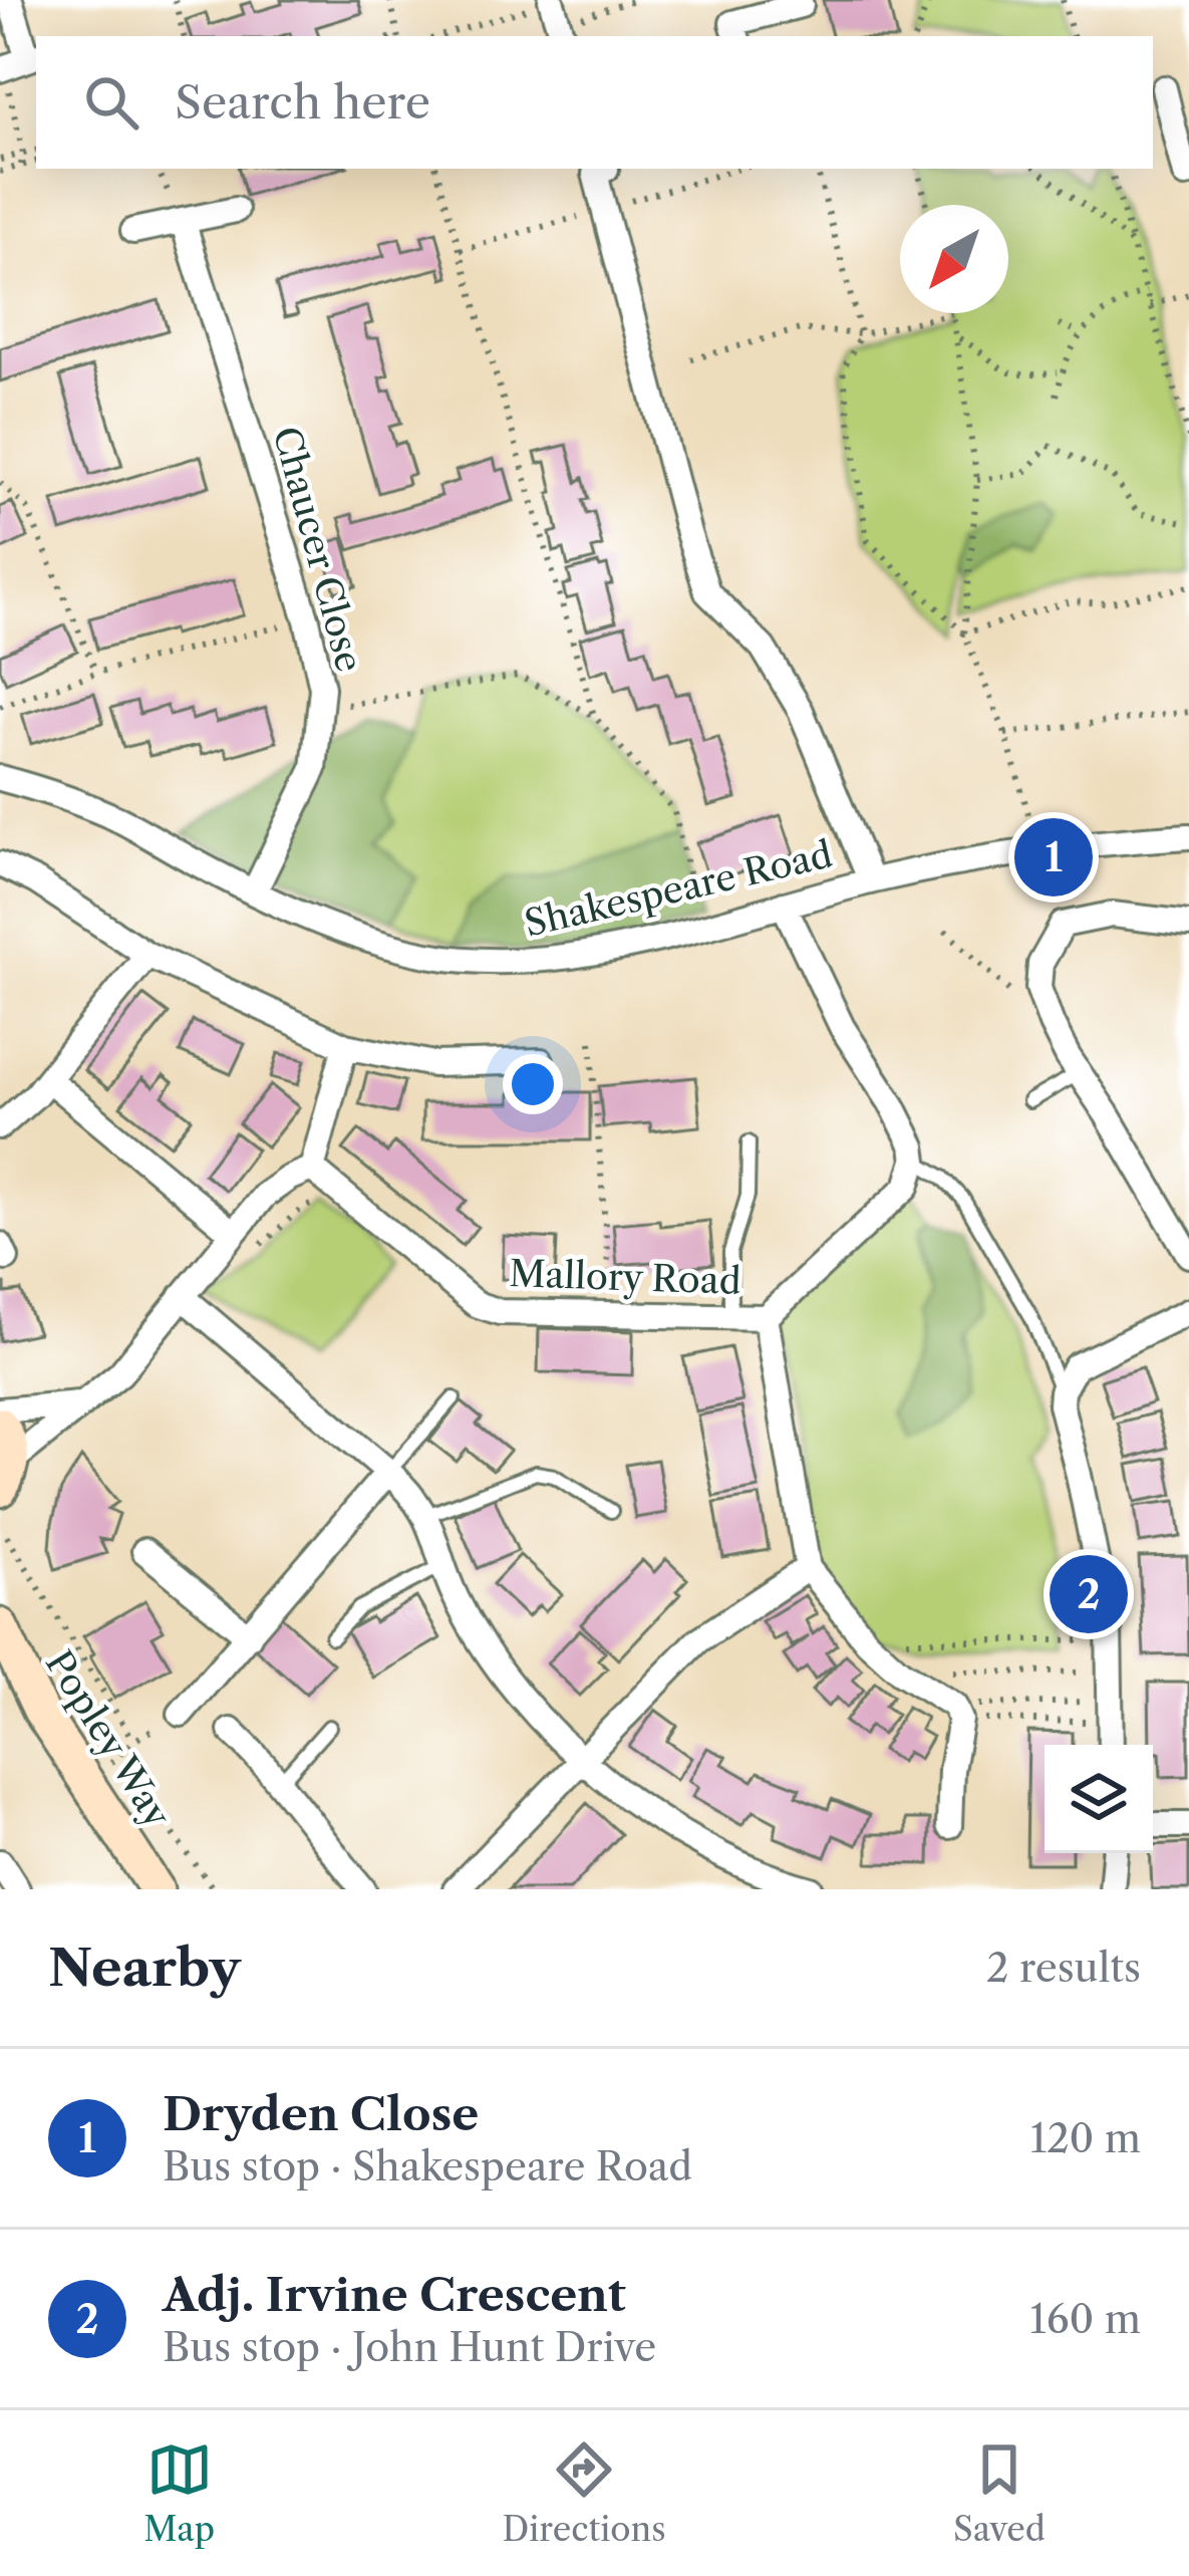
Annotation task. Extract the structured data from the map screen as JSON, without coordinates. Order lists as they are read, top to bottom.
{
  "streets": {
    "street": [
      "Chaucer Close",
      "Shakespeare Road",
      "Mallory Road",
      "Popley Way"
    ]
  },
  "crossings": [
    ["Chaucer Close", "Shakespeare Road"]
  ],
  "north": "bottom left",
  "page": {
    "search": "Search here",
    "pins": ["1", "2"],
    "heading": ["Nearby", "2 results"],
    "list": [
      {
        "mark": "1",
        "name": "Dryden Close",
        "note": "Bus stop · Shakespeare Road",
        "value": "120 m"
      },
      {
        "mark": "2",
        "name": "Adj. Irvine Crescent",
        "note": "Bus stop · John Hunt Drive",
        "value": "160 m"
      }
    ],
    "nav": ["Map", "Directions", "Saved"]
  }
}
